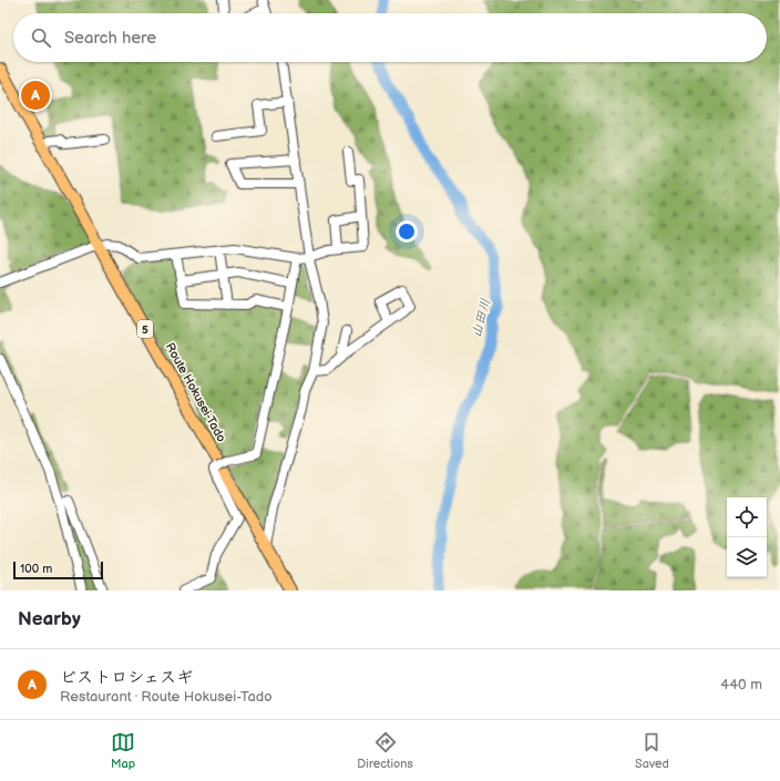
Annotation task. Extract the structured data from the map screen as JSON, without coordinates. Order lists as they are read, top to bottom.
{
  "streets": {
    "main road": ["5", "Route Hokusei-Tado"]
  },
  "water": ["山田川"],
  "scale_bar": "100 m",
  "page": {
    "search": "Search here",
    "pins": "A",
    "scale": "100 m",
    "heading": "Nearby",
    "list": [
      {
        "mark": "A",
        "name": "ビストロシェスギ",
        "note": "Restaurant · Route Hokusei-Tado",
        "value": "440 m"
      }
    ],
    "nav": ["Map", "Directions", "Saved"]
  }
}
